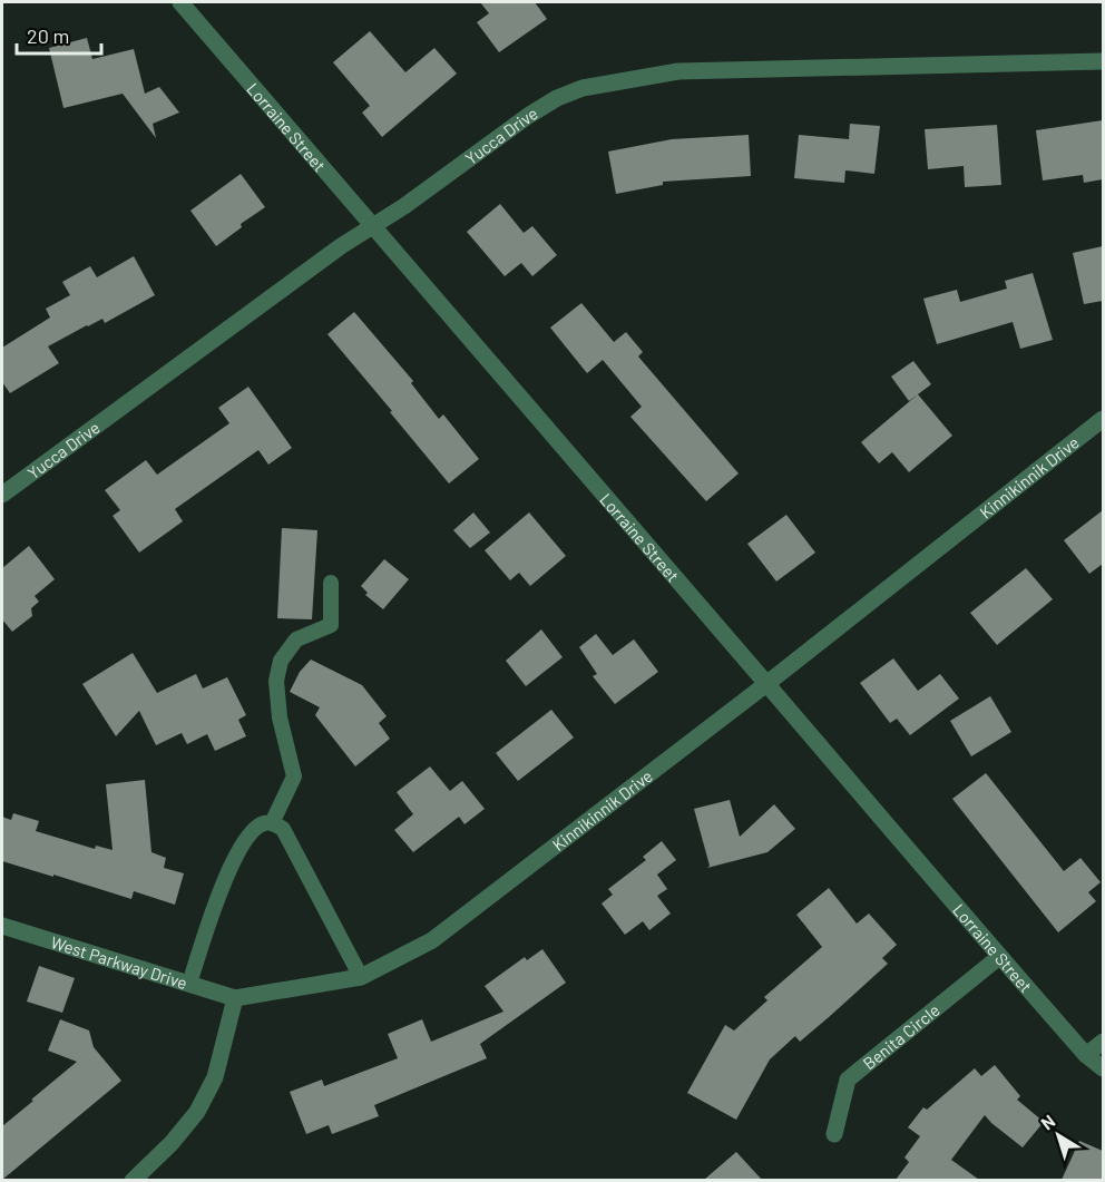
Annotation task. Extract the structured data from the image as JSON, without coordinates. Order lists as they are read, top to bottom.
{
  "streets": {
    "street": [
      "Lorraine Street",
      "Yucca Drive",
      "Kinnikinnik Drive",
      "West Parkway Drive",
      "Benita Circle"
    ]
  },
  "crossings": [
    ["Lorraine Street", "Yucca Drive"],
    ["Lorraine Street", "Kinnikinnik Drive"],
    ["Lorraine Street", "Benita Circle"],
    ["Kinnikinnik Drive", "West Parkway Drive"]
  ],
  "scale_bar": "20 m",
  "north": "top left"
}
